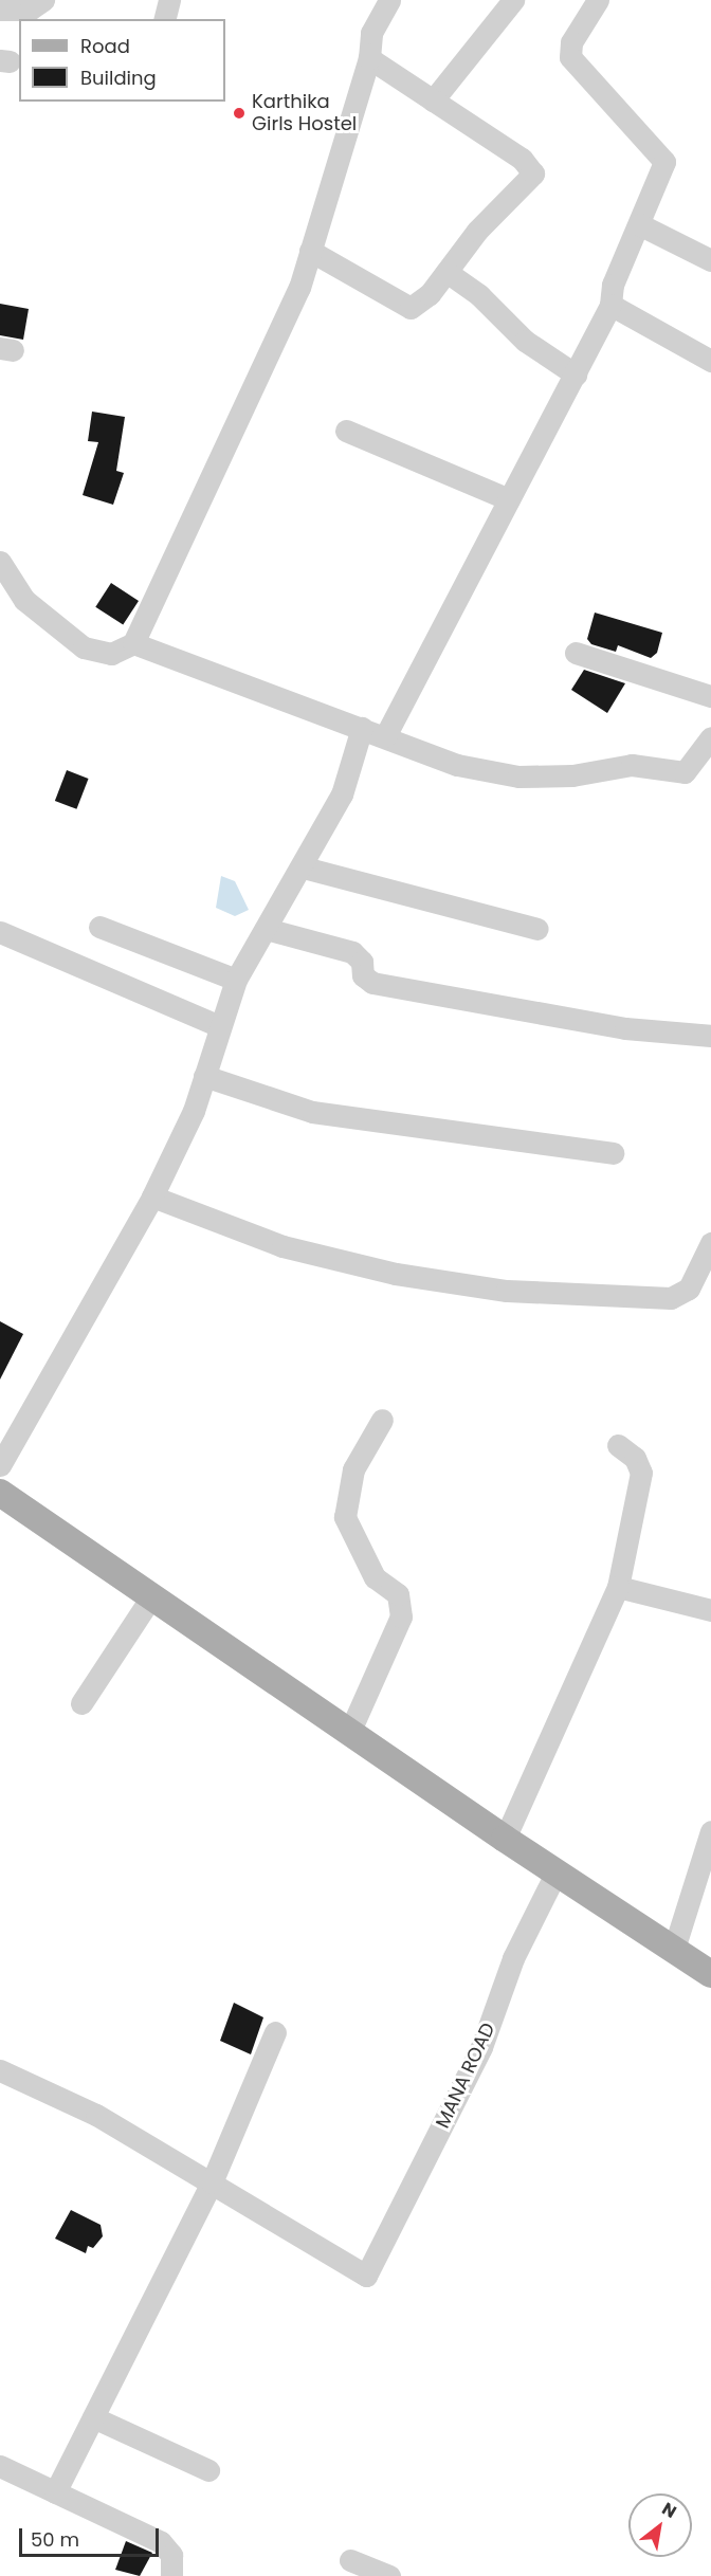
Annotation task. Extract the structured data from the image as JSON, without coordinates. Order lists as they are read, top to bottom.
{
  "streets": {
    "street": ["MANA ROAD"]
  },
  "places": ["Karthika Girls Hostel"],
  "legend": ["Road", "Building"],
  "scale_bar": "50 m",
  "north": "top right"
}
